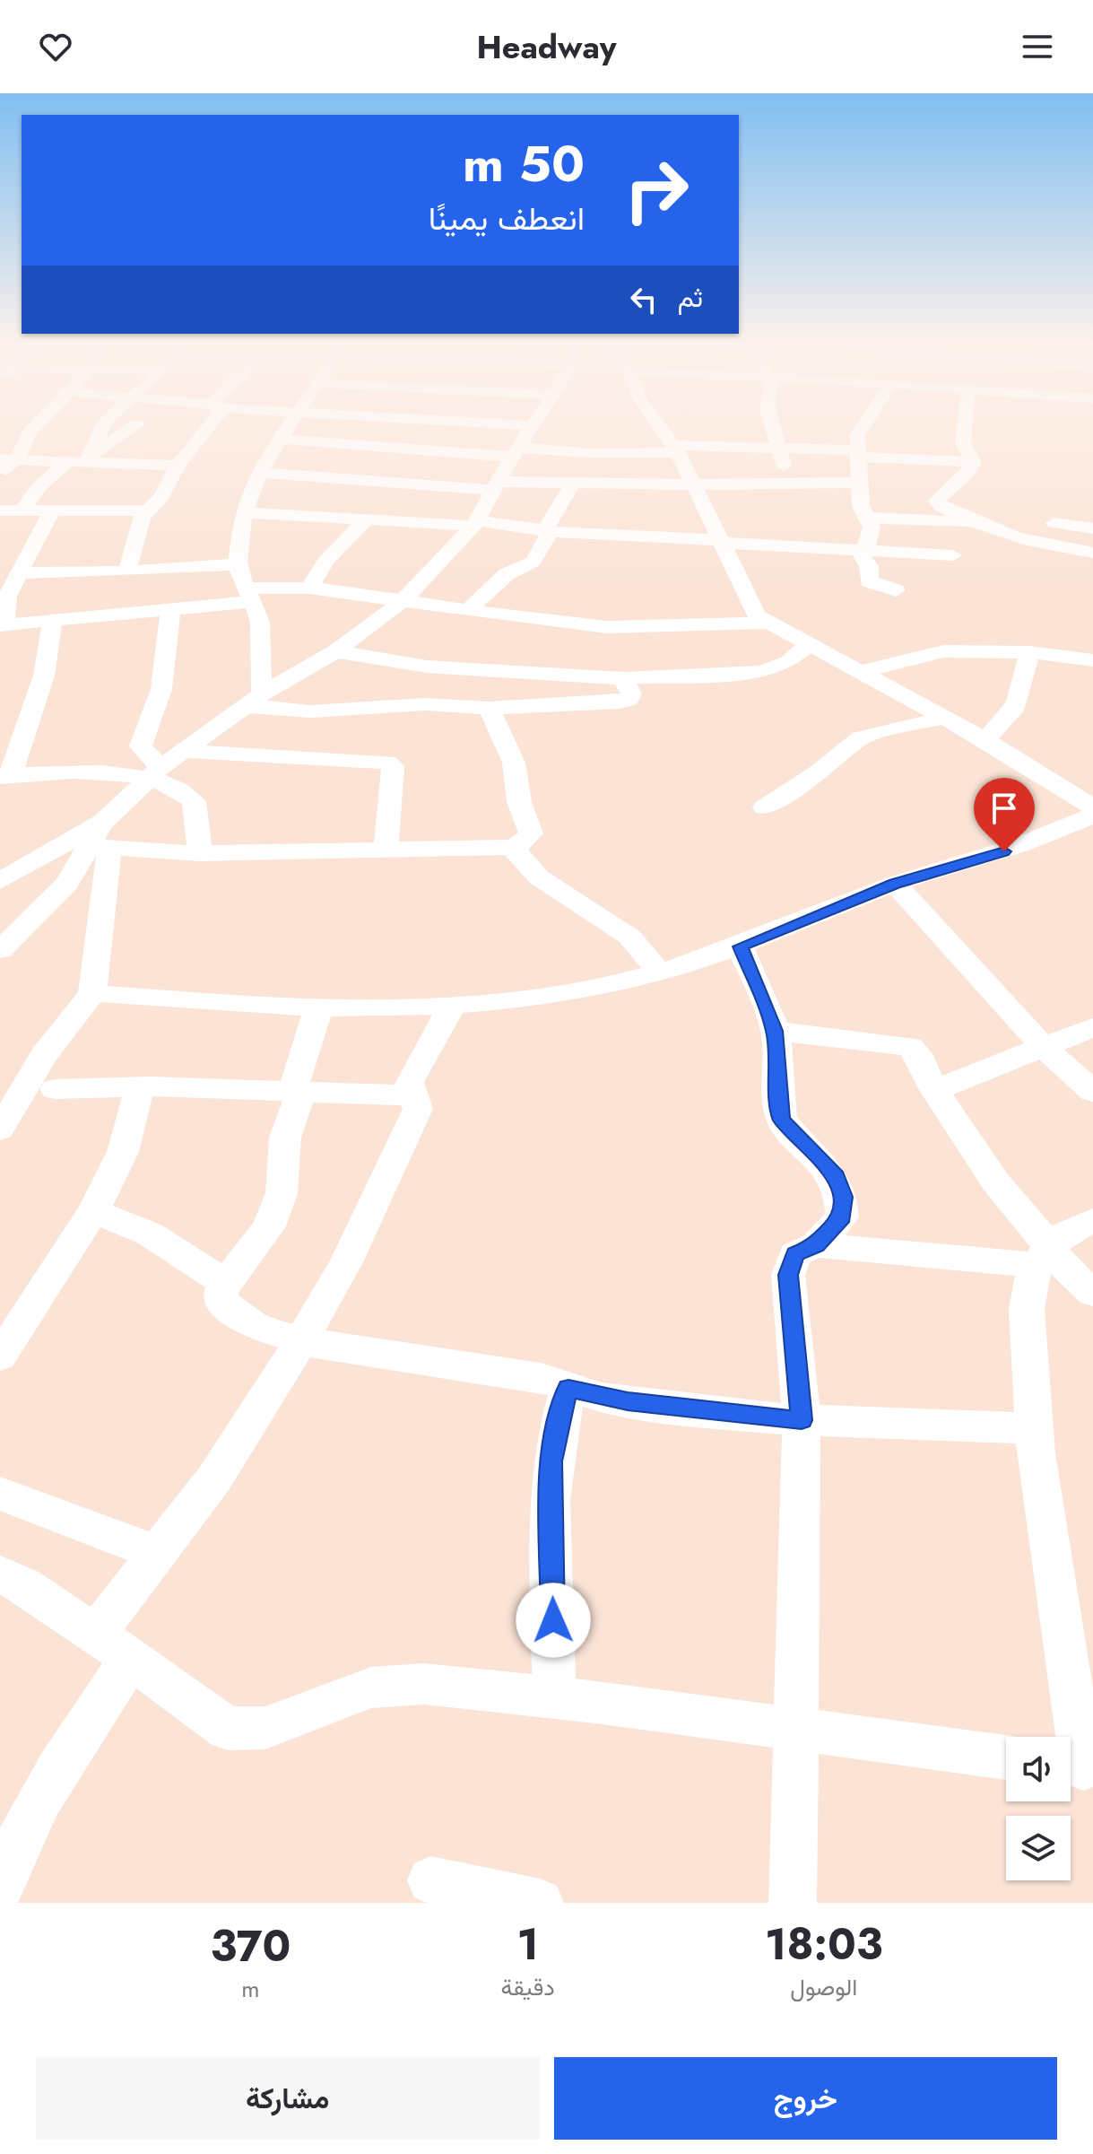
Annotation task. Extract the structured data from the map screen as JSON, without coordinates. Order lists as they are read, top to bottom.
{
  "page": {
    "header": "Headway",
    "turn": ["50 m", "انعطف يمينًا"],
    "then": "ثم",
    "eta": [
      "18:03",
      "الوصول",
      "1",
      "دقيقة",
      "370",
      "m"
    ],
    "buttons": ["خروج", "مشاركة"]
  }
}
